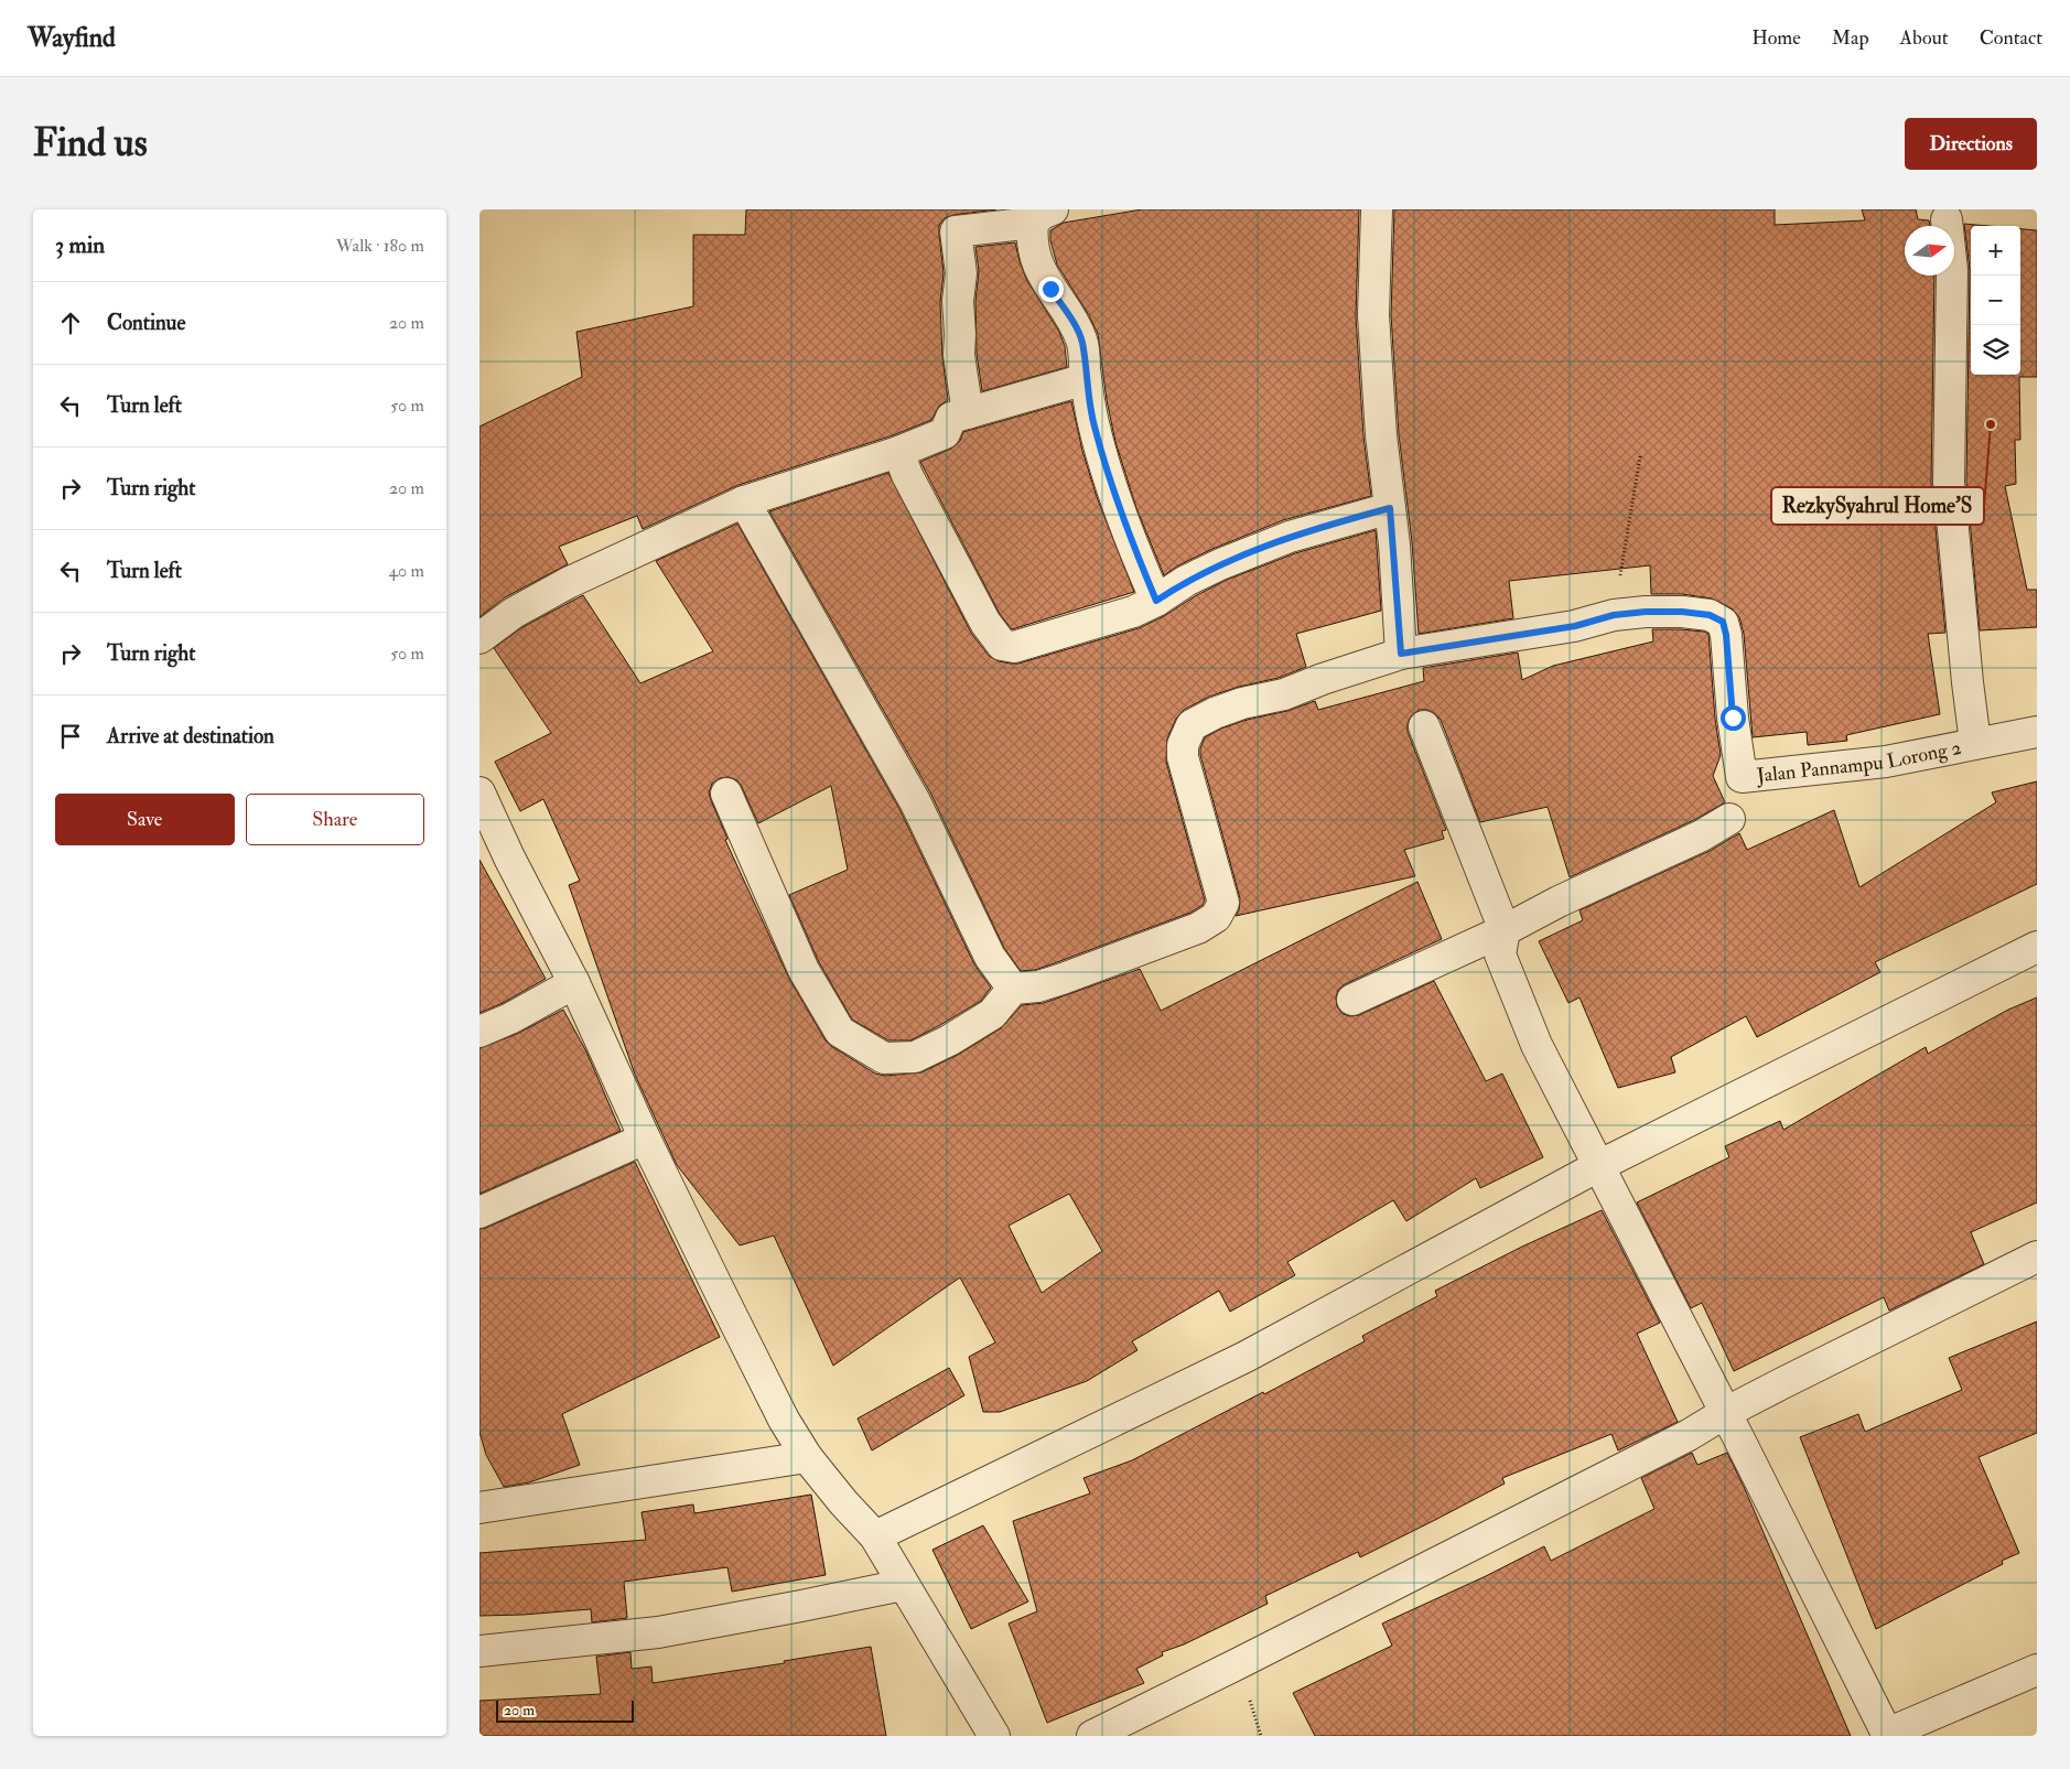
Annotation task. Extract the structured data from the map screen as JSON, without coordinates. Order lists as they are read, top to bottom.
{
  "streets": {
    "street": ["Jalan Pannampu Lorong 2"]
  },
  "places": ["RezkySyahrul Home'S"],
  "scale_bar": "20 m",
  "north": "right",
  "page": {
    "header": "Wayfind",
    "nav": [
      "Home",
      "Map",
      "About",
      "Contact"
    ],
    "buttons": [
      "Directions",
      ["Save", "Share"]
    ],
    "title": "Find us",
    "heading": ["3 min", "Walk · 180 m"],
    "map_buttons": ["+", "−"],
    "list": [
      ["Continue", "20 m"],
      ["Turn left", "50 m"],
      ["Turn right", "20 m"],
      ["Turn left", "40 m"],
      ["Turn right", "50 m"],
      "Arrive at destination"
    ],
    "scale": "20 m"
  }
}
